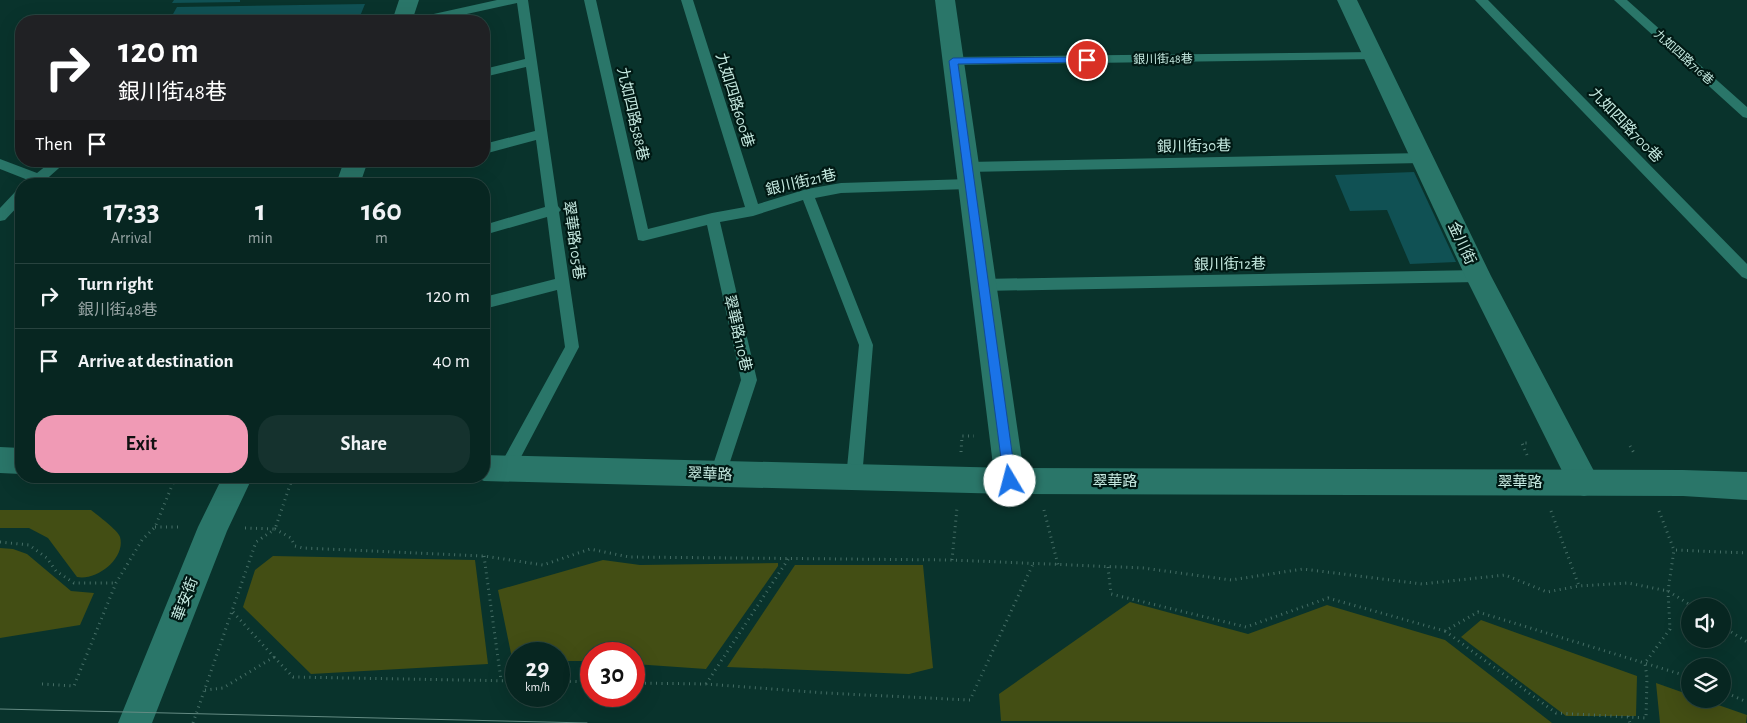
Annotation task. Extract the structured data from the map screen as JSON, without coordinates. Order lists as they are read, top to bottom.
{
  "streets": {
    "street": ["金川街", "翠華路", "華安街"],
    "lane": [
      "九如四路716巷",
      "銀川街48巷",
      "九如四路600巷",
      "九如四路588巷",
      "九如四路700巷",
      "銀川街30巷",
      "銀川街21巷",
      "翠華路105巷",
      "銀川街12巷",
      "翠華路110巷"
    ]
  },
  "crossings": [
    ["銀川街48巷", "金川街"],
    ["九如四路600巷", "銀川街21巷"],
    ["九如四路588巷", "銀川街21巷"],
    ["銀川街30巷", "銀川街21巷"],
    ["銀川街30巷", "金川街"],
    ["銀川街21巷", "翠華路110巷"],
    ["翠華路105巷", "翠華路"],
    ["金川街", "銀川街12巷"],
    ["金川街", "翠華路"],
    ["翠華路110巷", "翠華路"]
  ],
  "page": {
    "turn": ["120 m", "銀川街48巷"],
    "then": "Then",
    "eta": [
      "17:33",
      "Arrival",
      "1",
      "min",
      "160",
      "m"
    ],
    "list": [
      {
        "name": "Turn right",
        "note": "銀川街48巷",
        "value": "120 m"
      },
      {
        "name": "Arrive at destination",
        "value": "40 m"
      }
    ],
    "buttons": ["Exit", "Share"],
    "speed": "29 km/h",
    "limit": "30"
  }
}
